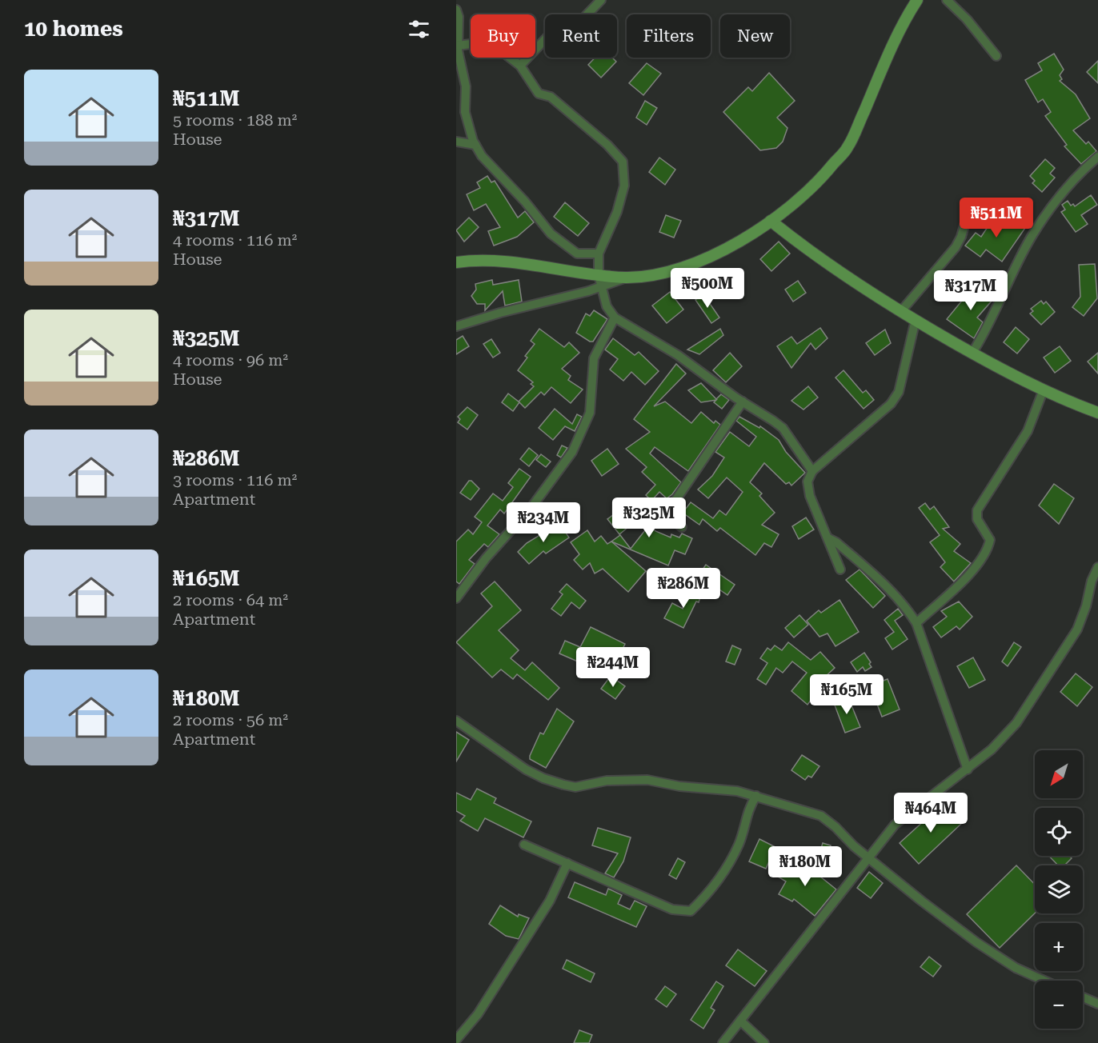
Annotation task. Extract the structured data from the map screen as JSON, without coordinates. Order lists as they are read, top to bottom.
{
  "north": "bottom left",
  "page": {
    "heading": "10 homes",
    "chip": [
      "Buy",
      "Rent",
      "Filters",
      "New"
    ],
    "list": [
      {
        "name": "₦511M",
        "note": "5 rooms · 188 m² · House"
      },
      {
        "name": "₦317M",
        "note": "4 rooms · 116 m² · House"
      },
      {
        "name": "₦325M",
        "note": "4 rooms · 96 m² · House"
      },
      {
        "name": "₦286M",
        "note": "3 rooms · 116 m² · Apartment"
      },
      {
        "name": "₦165M",
        "note": "2 rooms · 64 m² · Apartment"
      },
      {
        "name": "₦180M",
        "note": "2 rooms · 56 m² · Apartment"
      }
    ],
    "price": [
      "₦511M",
      "₦500M",
      "₦317M",
      "₦325M",
      "₦234M",
      "₦286M",
      "₦244M",
      "₦165M",
      "₦464M",
      "₦180M"
    ],
    "map_buttons": ["+", "−"]
  }
}
